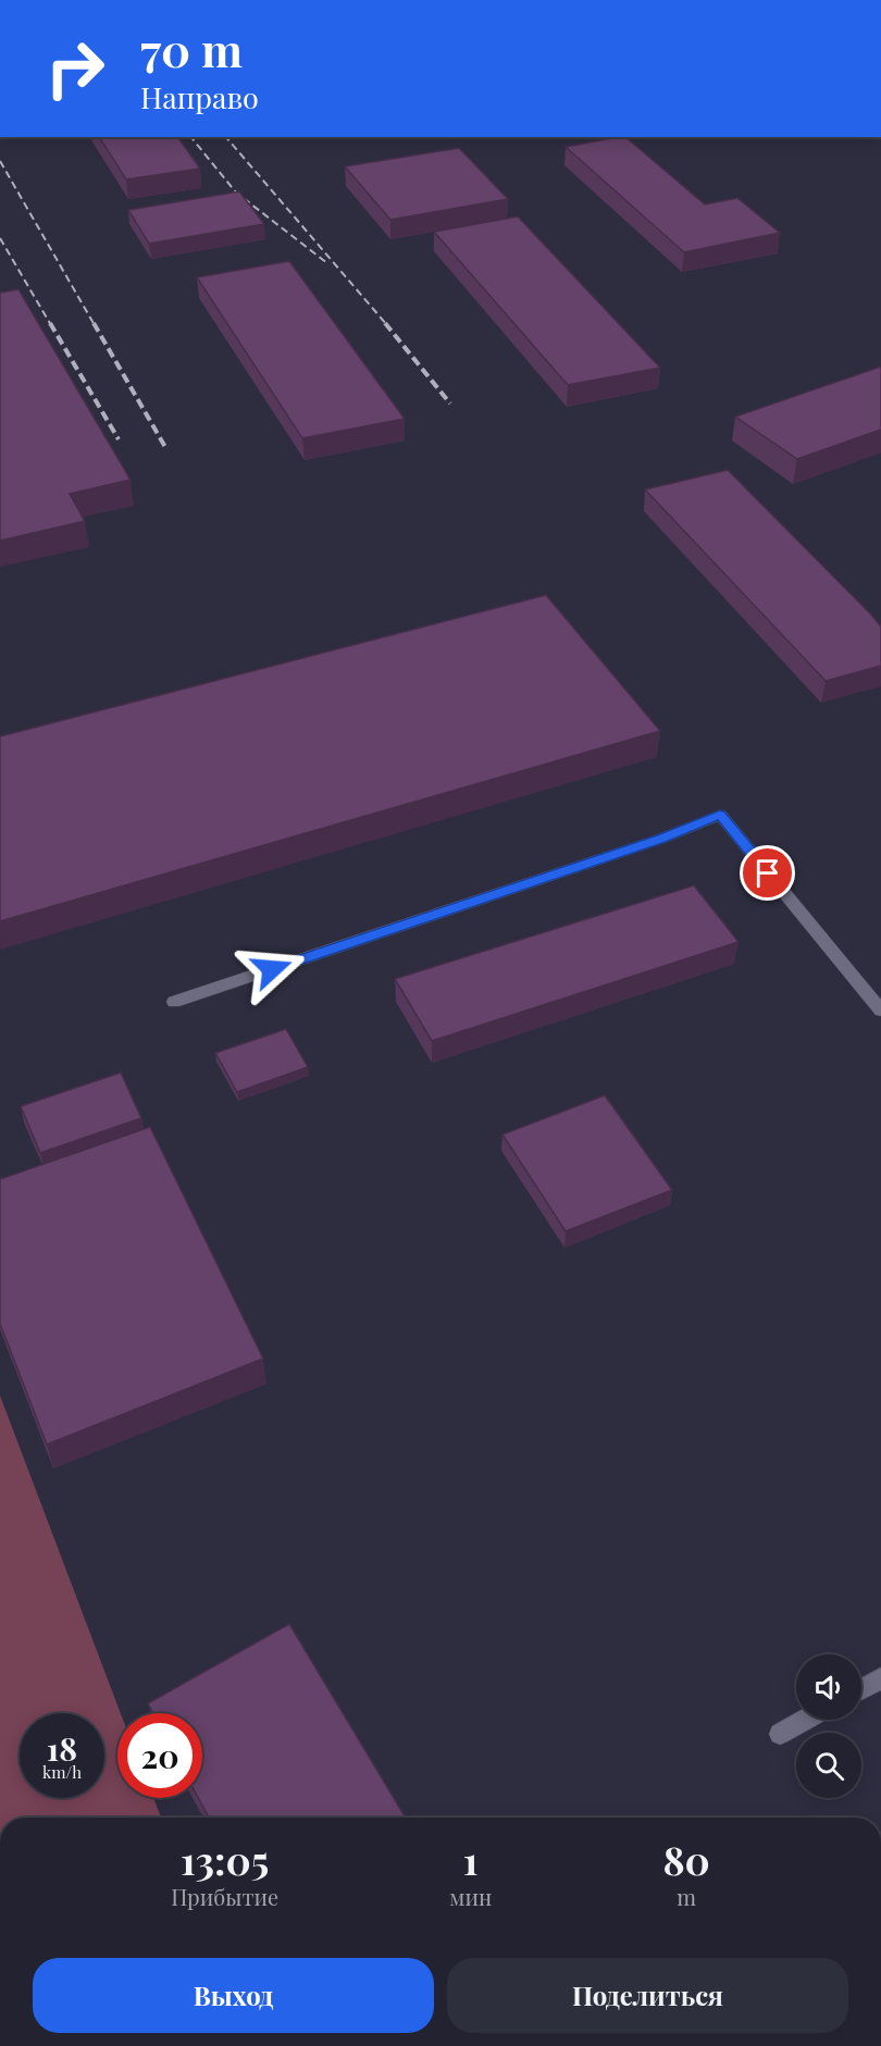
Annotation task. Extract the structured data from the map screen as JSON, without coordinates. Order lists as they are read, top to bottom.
{
  "page": {
    "turn": ["70 m", "Направо"],
    "speed": "18 km/h",
    "limit": "20",
    "eta": [
      "13:05",
      "Прибытие",
      "1",
      "мин",
      "80",
      "m"
    ],
    "buttons": ["Выход", "Поделиться"]
  }
}
